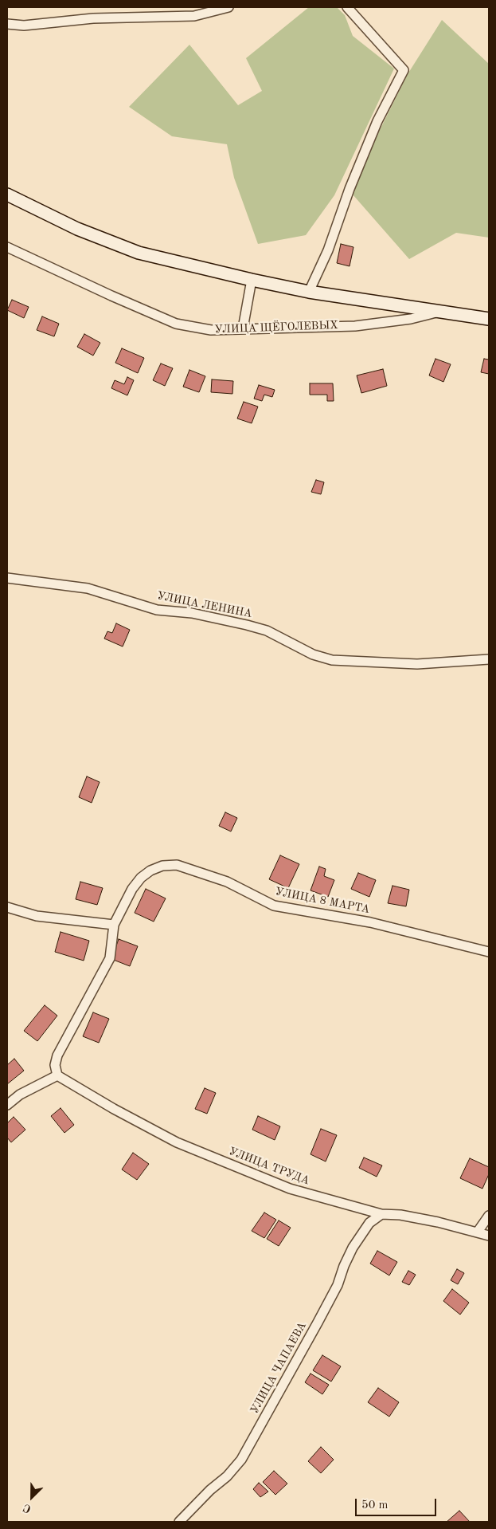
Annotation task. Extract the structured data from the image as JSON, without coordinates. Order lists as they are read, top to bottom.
{
  "streets": {
    "main road": ["УЛИЦА ЩЁГОЛЕВЫХ"],
    "street": [
      "УЛИЦА ЛЕНИНА",
      "УЛИЦА 8 МАРТА",
      "УЛИЦА ТРУДА",
      "УЛИЦА ЧАПАЕВА"
    ]
  },
  "crossings": [
    ["УЛИЦА 8 МАРТА", "УЛИЦА ТРУДА"],
    ["УЛИЦА ТРУДА", "УЛИЦА ЧАПАЕВА"]
  ],
  "scale_bar": "50 m",
  "north": "bottom left"
}
